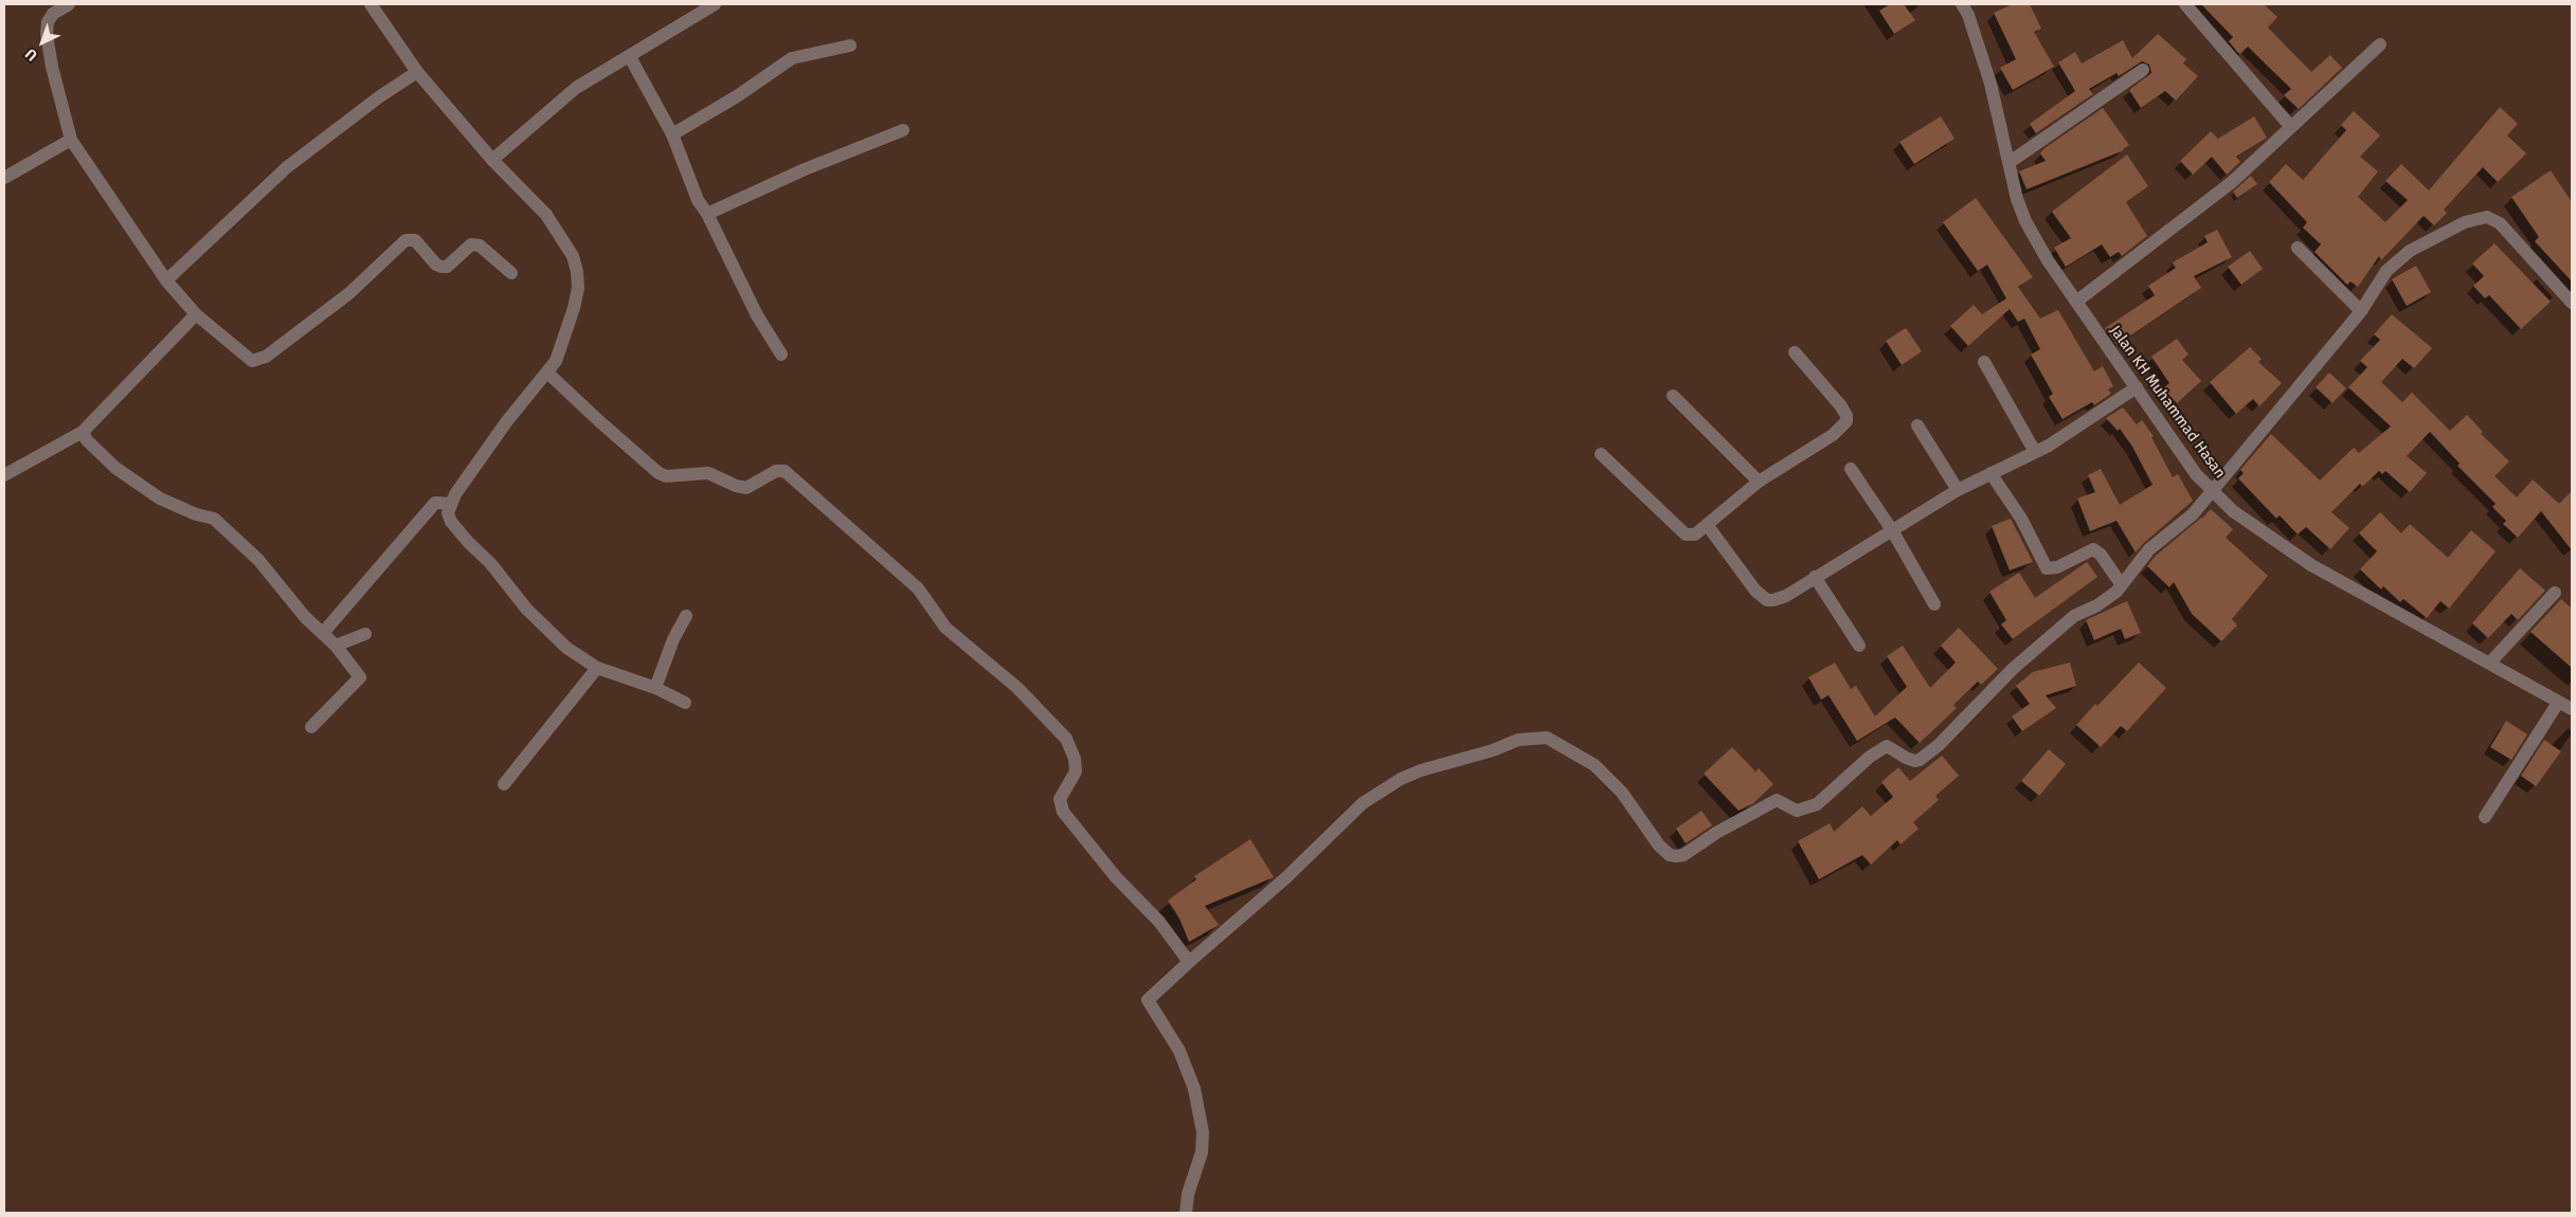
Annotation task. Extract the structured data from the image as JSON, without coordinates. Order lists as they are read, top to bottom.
{
  "streets": {
    "street": ["Jalan KH Muhammad Hasan"]
  },
  "north": "bottom left"
}
